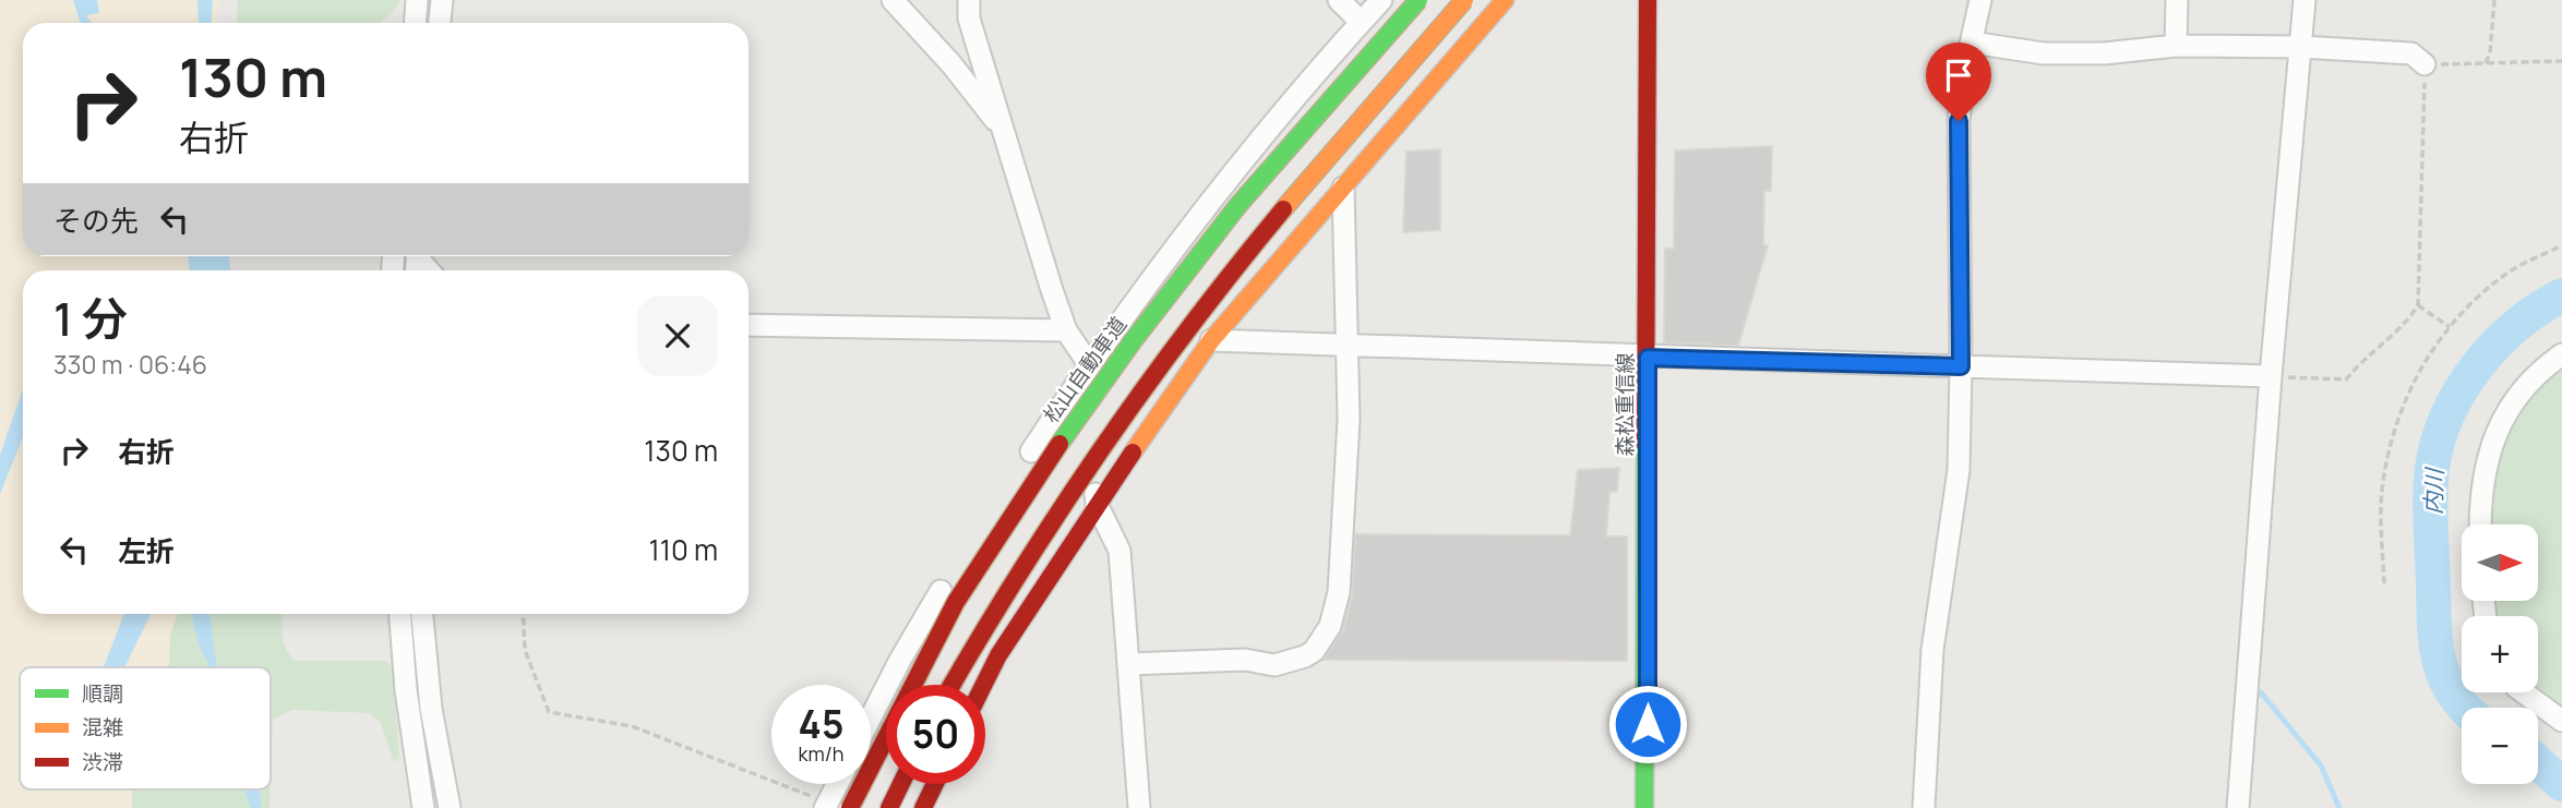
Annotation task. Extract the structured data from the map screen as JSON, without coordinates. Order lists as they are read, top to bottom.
{
  "streets": {
    "main road": ["松山自動車道", "森松重信線"]
  },
  "water": ["内川"],
  "legend": ["順調", "混雑", "渋滞"],
  "north": "right",
  "page": {
    "turn": ["130 m", "右折"],
    "then": "その先",
    "heading": ["1 分", "330 m · 06:46"],
    "list": [
      {
        "name": "右折",
        "value": "130 m"
      },
      {
        "name": "左折",
        "value": "110 m"
      }
    ],
    "map_buttons": ["+", "−"],
    "speed": "45 km/h",
    "limit": "50"
  }
}
